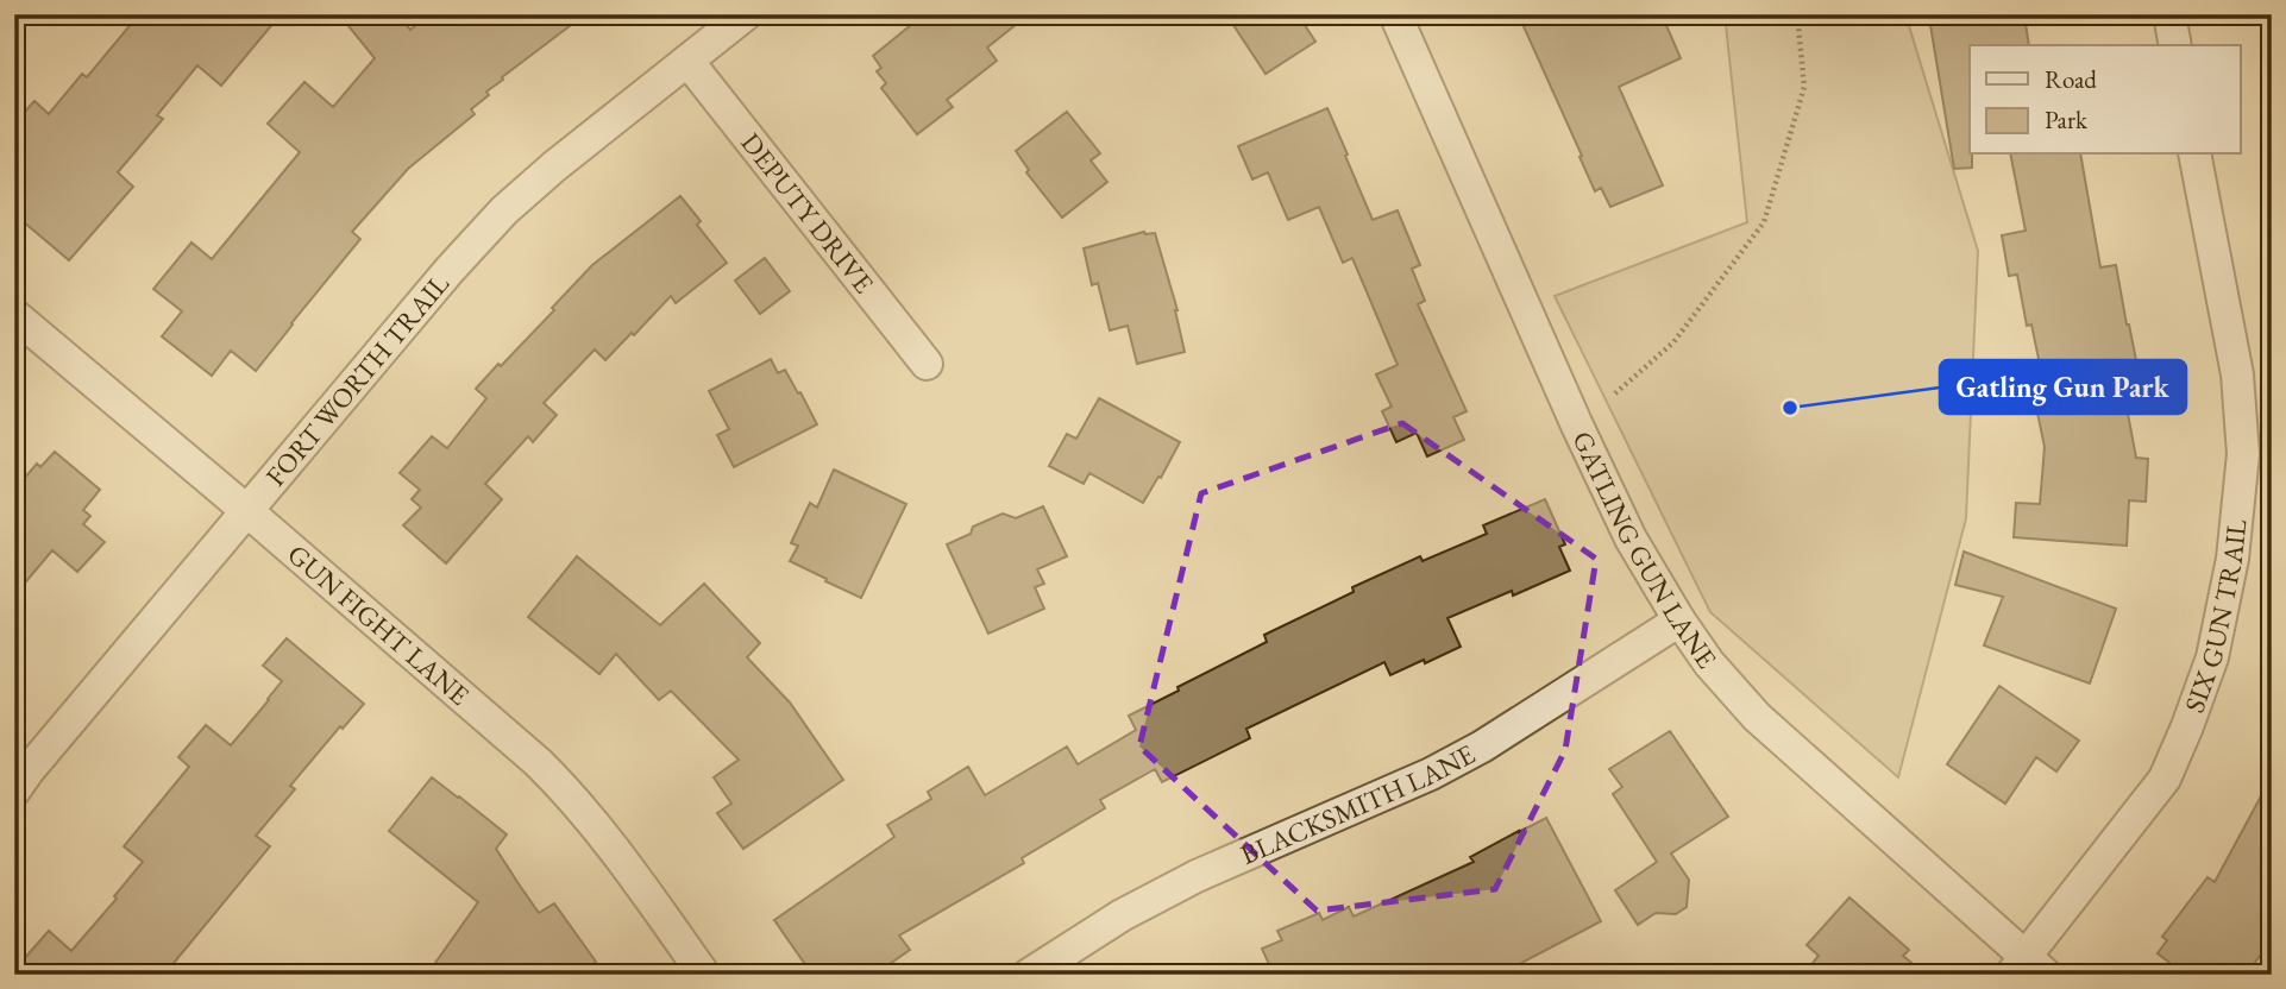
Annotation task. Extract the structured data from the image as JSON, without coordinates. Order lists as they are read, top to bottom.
{
  "streets": {
    "street": [
      "DEPUTY DRIVE",
      "FORT WORTH TRAIL",
      "GATLING GUN LANE",
      "SIX GUN TRAIL",
      "GUN FIGHT LANE",
      "BLACKSMITH LANE"
    ]
  },
  "crossings": [
    ["DEPUTY DRIVE", "FORT WORTH TRAIL"],
    ["FORT WORTH TRAIL", "GUN FIGHT LANE"],
    ["GATLING GUN LANE", "SIX GUN TRAIL"],
    ["GATLING GUN LANE", "BLACKSMITH LANE"]
  ],
  "places": ["Gatling Gun Park"],
  "legend": ["Road", "Park"]
}
